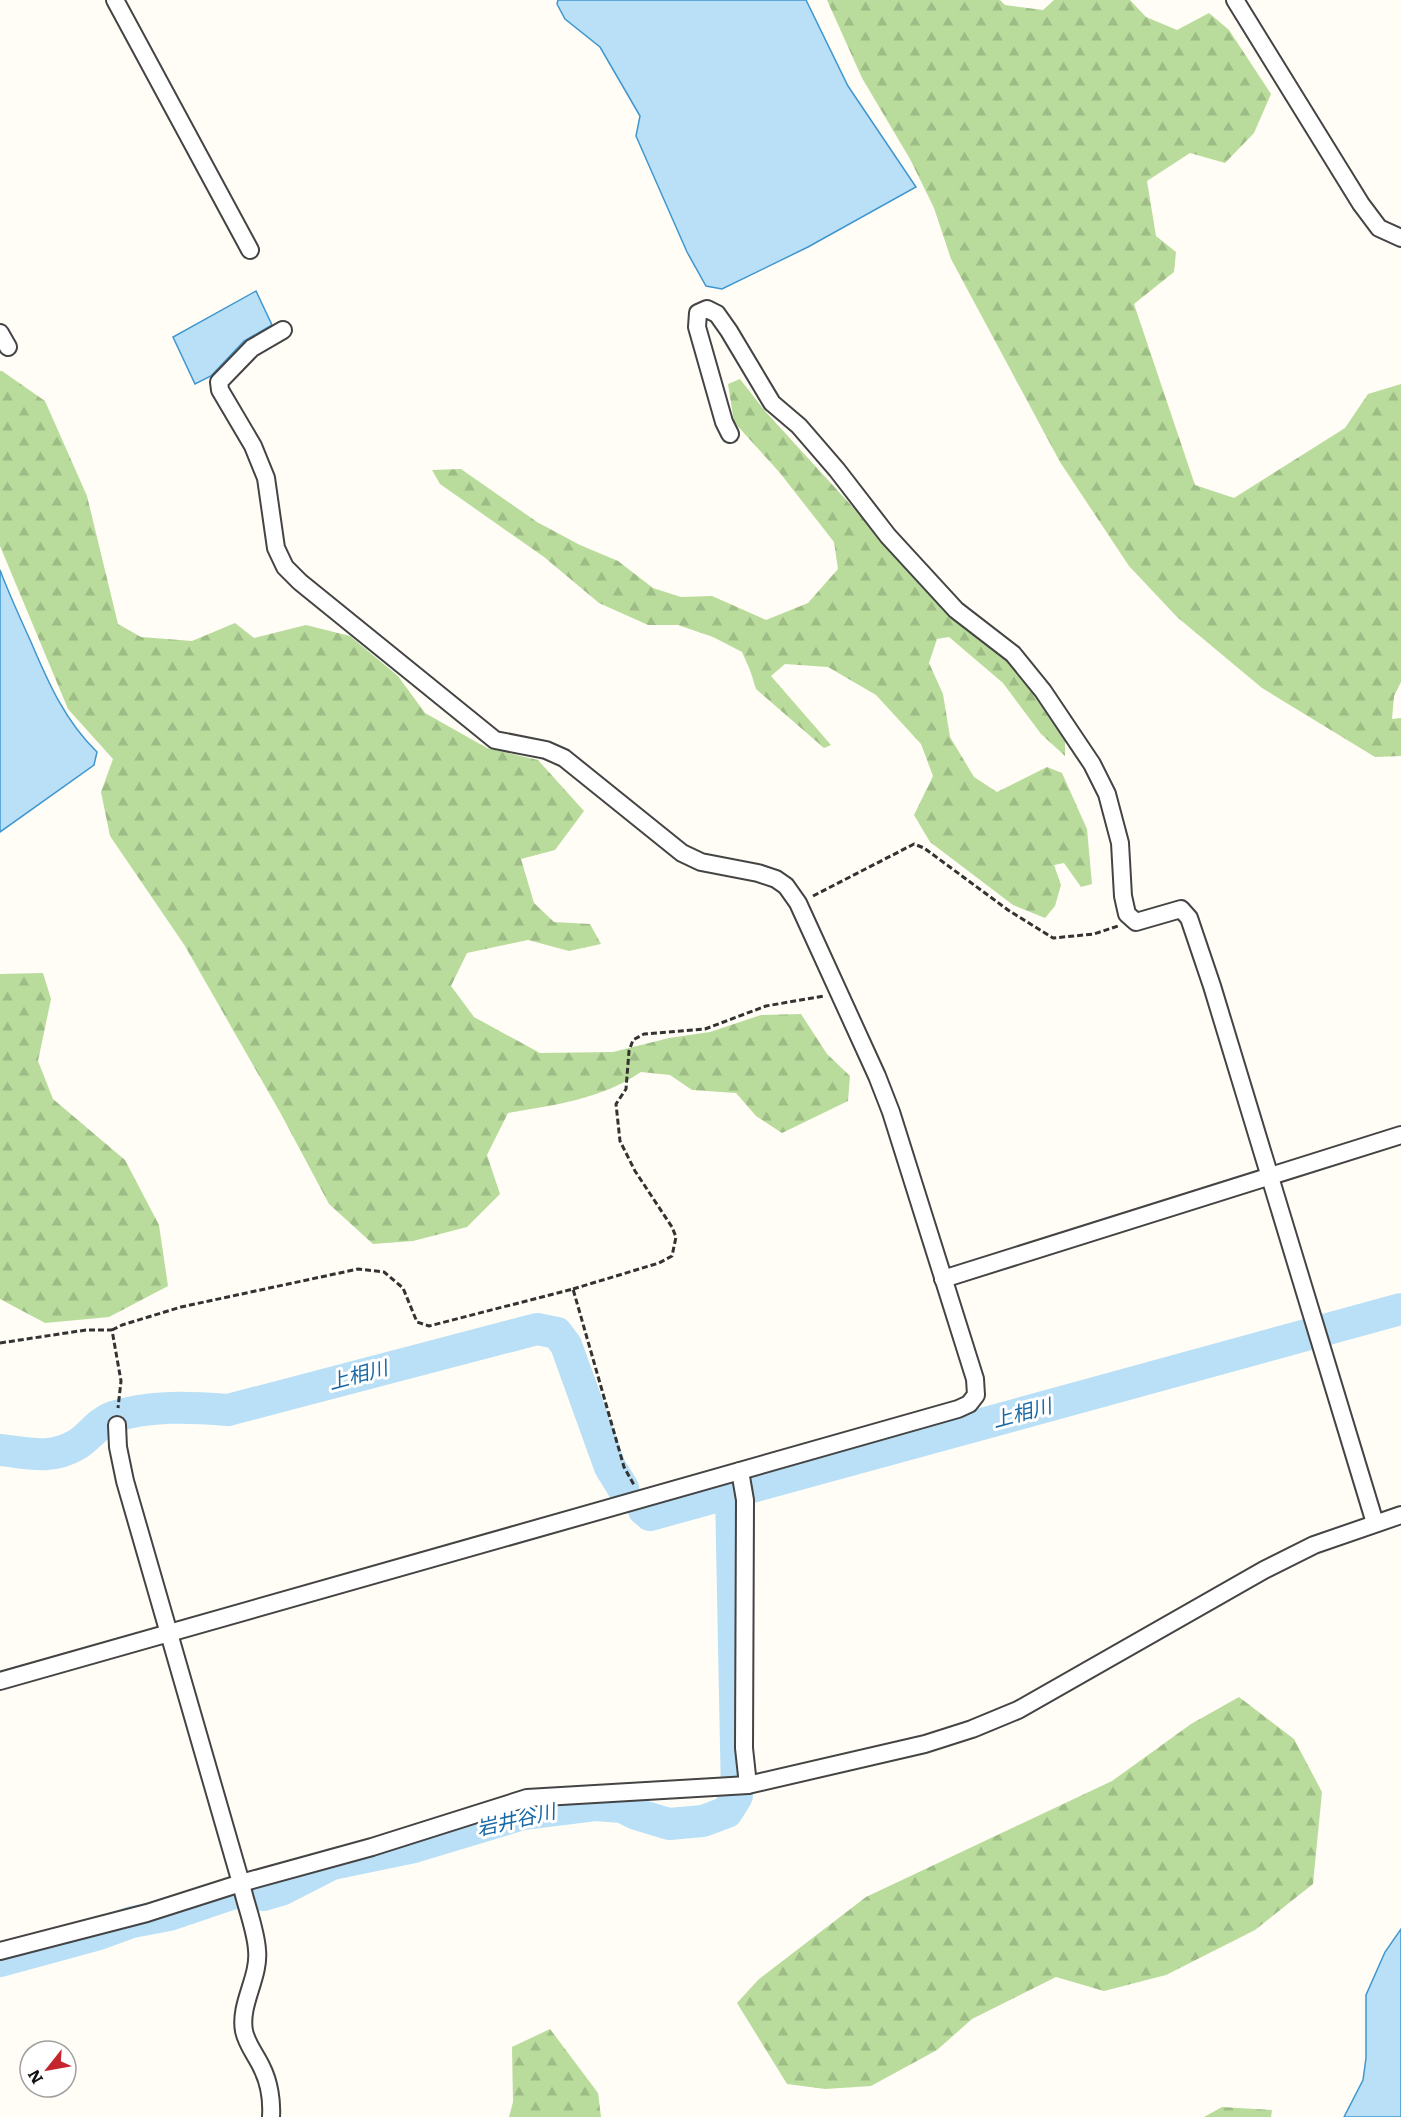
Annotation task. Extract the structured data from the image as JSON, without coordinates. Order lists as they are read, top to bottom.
{
  "water": ["上相川", "岩井谷川"],
  "north": "bottom left"
}
